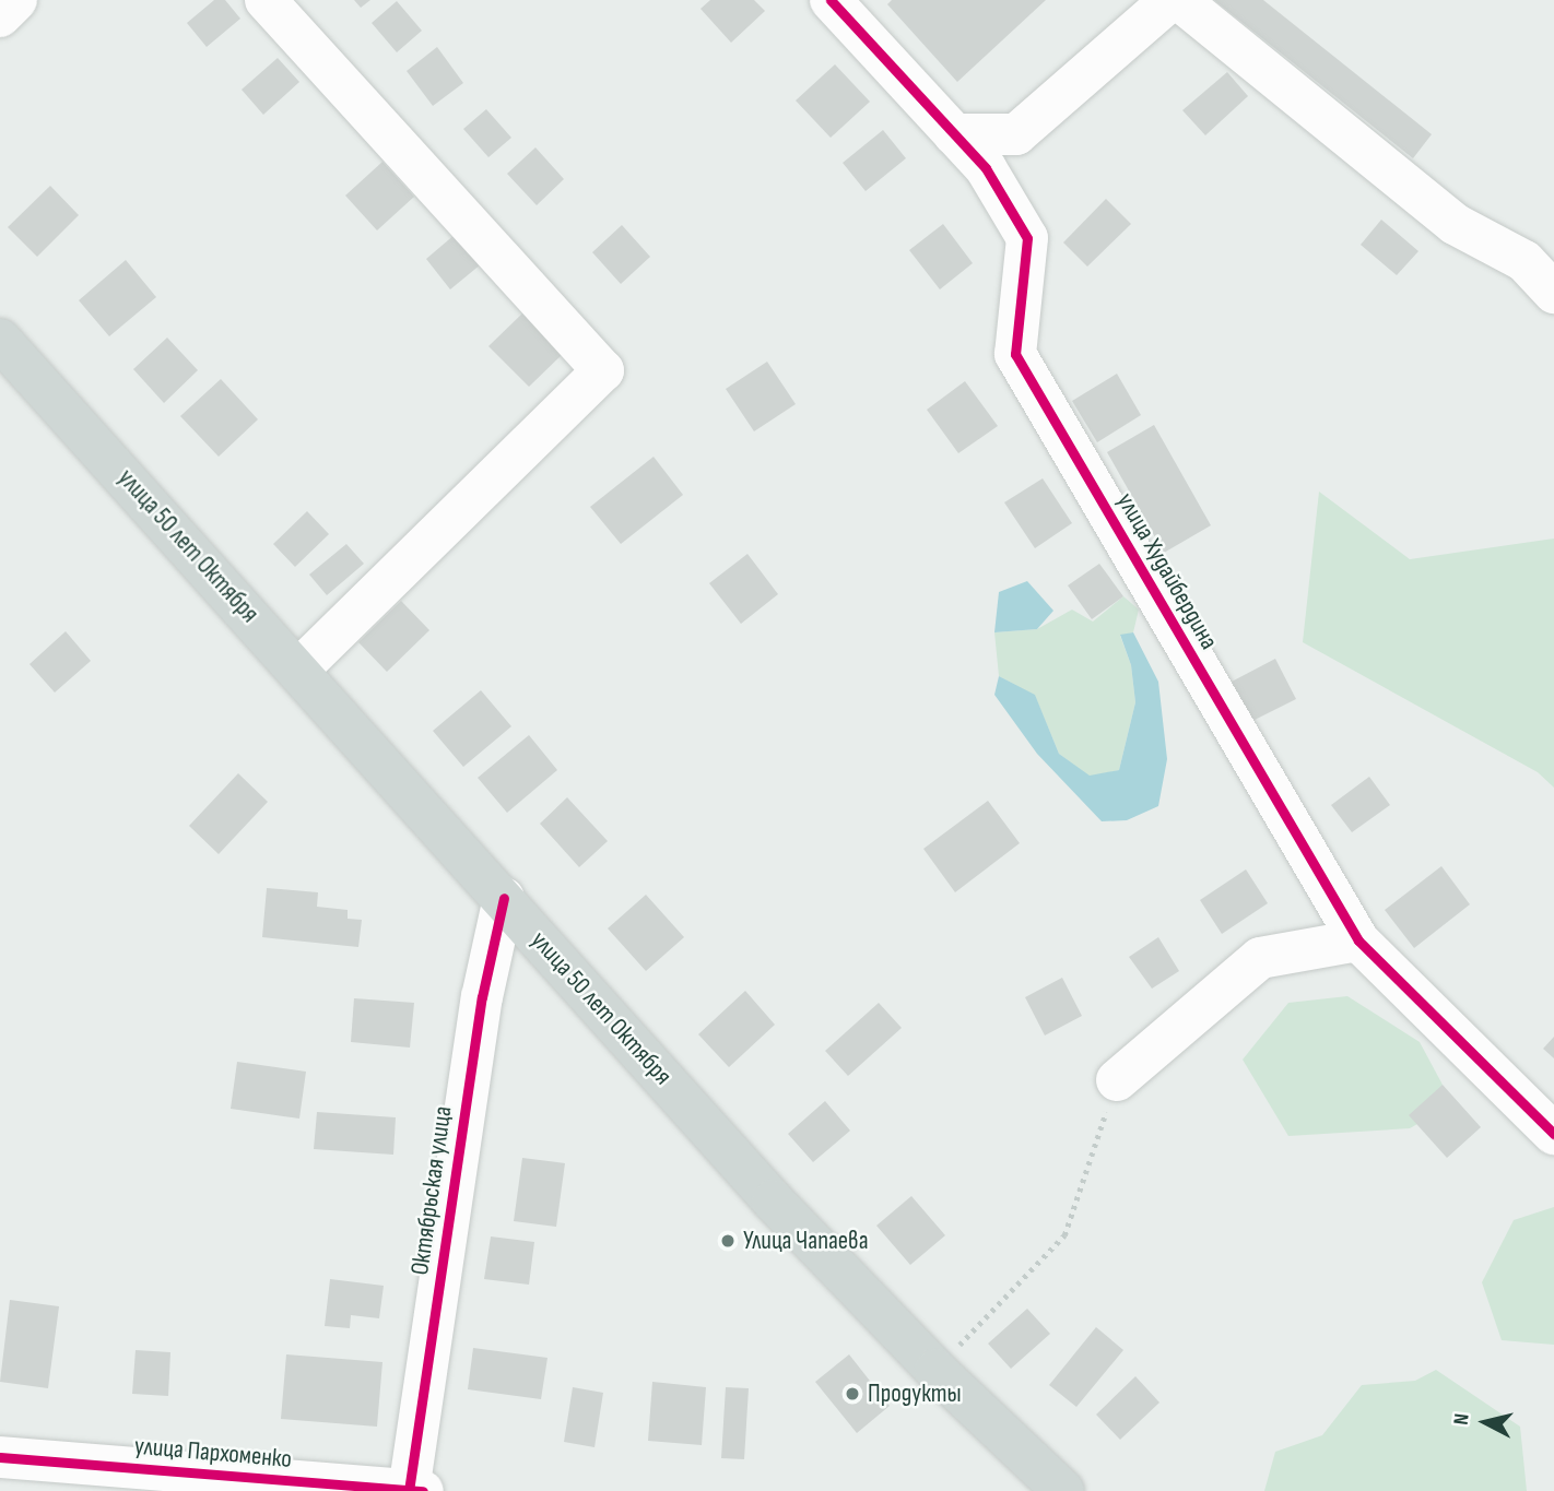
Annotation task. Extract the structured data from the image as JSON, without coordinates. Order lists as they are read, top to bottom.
{
  "streets": {
    "main road": ["улица 50 лет Октября"],
    "street": ["улица Худайбердина", "Октябрьская улица", "улица Пархоменко"]
  },
  "crossings": [
    ["улица 50 лет Октября", "Октябрьская улица"],
    ["Октябрьская улица", "улица Пархоменко"]
  ],
  "places": ["Улица Чапаева", "Продукты"],
  "north": "left"
}
